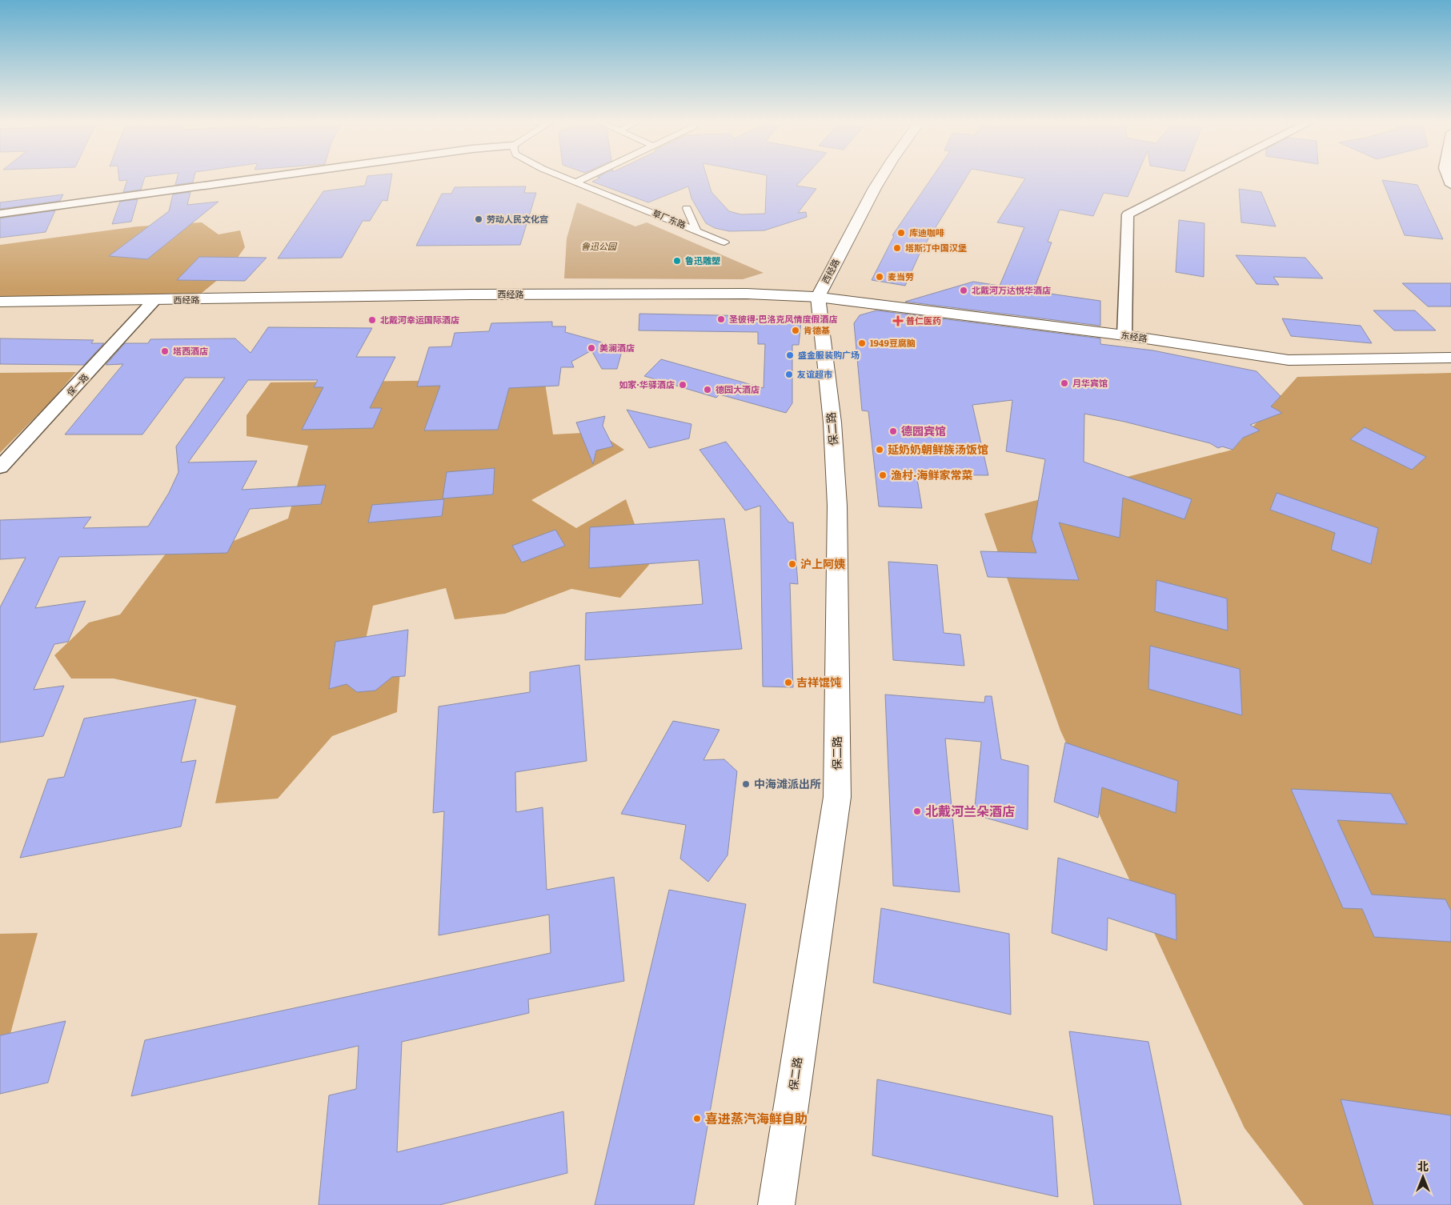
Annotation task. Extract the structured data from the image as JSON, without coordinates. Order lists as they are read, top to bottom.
{
  "streets": {
    "main road": ["西经路", "东经路", "保二路"],
    "street": ["草厂东路", "保一路"]
  },
  "crossings": [
    ["西经路", "东经路"],
    ["西经路", "保一路"],
    ["西经路", "保二路"],
    ["东经路", "保二路"]
  ],
  "parks": ["鲁迅公园"],
  "places": {
    "other": [
      "劳动人民文化宫",
      "库迪咖啡",
      "塔斯汀中国汉堡",
      "鲁迅雕塑",
      "麦当劳",
      "北戴河万达悦华酒店",
      "圣彼得·巴洛克风情度假酒店",
      "北戴河幸运国际酒店",
      "肯德基",
      "1949豆腐脑",
      "美澜酒店",
      "塔西酒店",
      "盛金服装购广场",
      "友谊超市",
      "月华宾馆",
      "如家·华驿酒店",
      "德园大酒店",
      "德园宾馆",
      "延奶奶朝鲜族汤饭馆",
      "渔村·海鲜家常菜",
      "沪上阿姨",
      "吉祥馄饨",
      "中海滩派出所",
      "北戴河兰朵酒店",
      "喜进蒸汽海鲜自助"
    ],
    "health": ["普仁医药"]
  },
  "north": "top"
}
